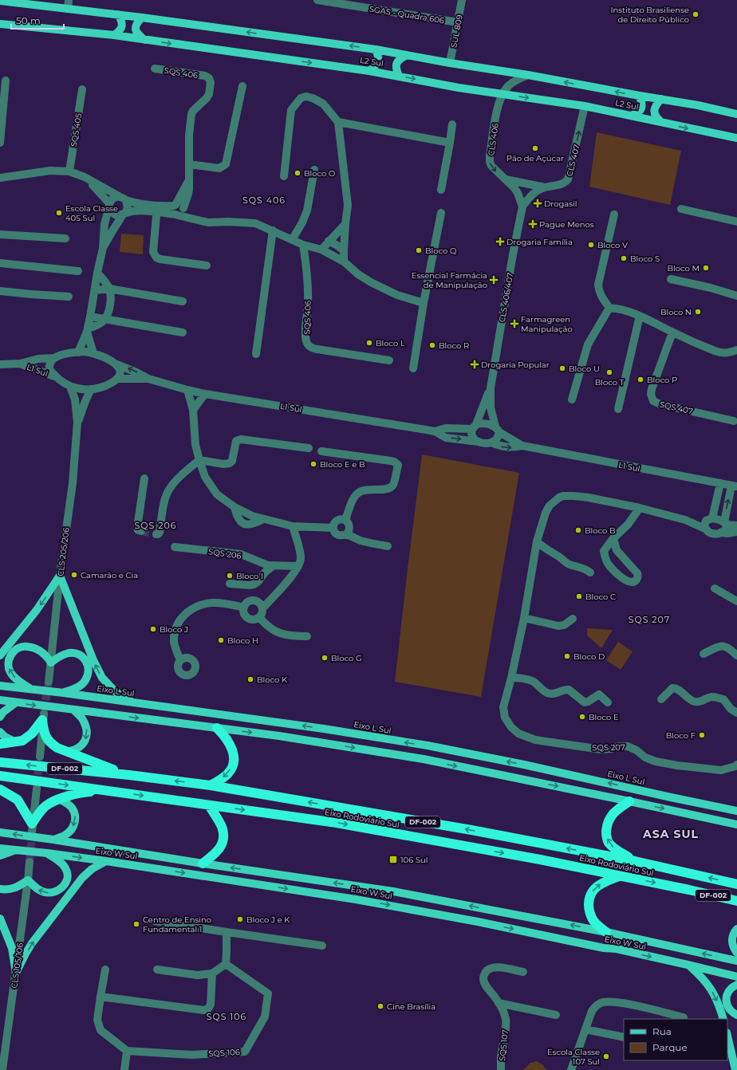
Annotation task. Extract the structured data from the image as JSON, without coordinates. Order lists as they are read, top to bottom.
{
  "streets": {
    "highway": ["DF-002", "Eixo Rodoviário Sul"],
    "main road": ["L2 Sul", "Eixo L Sul", "Eixo W Sul"],
    "street": [
      "SGAS - Quadra 606",
      "SUL 809",
      "SQS 406",
      "SQS 405",
      "CLS 406",
      "CLS 407",
      "CLS 406/407",
      "L1 Sul",
      "SQS 407",
      "CLS 205/206",
      "SQS 206",
      "SQS 207",
      "CLS 105/106",
      "SQS 107",
      "SQS 106"
    ]
  },
  "crossings": [
    ["SGAS - Quadra 606", "SUL 809"],
    ["SUL 809", "L2 Sul"],
    ["L2 Sul", "CLS 406"],
    ["L2 Sul", "CLS 407"],
    ["CLS 406", "CLS 407"],
    ["CLS 406", "CLS 406/407"],
    ["CLS 407", "CLS 406/407"],
    ["CLS 406/407", "L1 Sul"],
    ["L1 Sul", "CLS 205/206"]
  ],
  "one_way": ["CLS 407"],
  "districts": [
    "SQS 406",
    "SQS 206",
    "SQS 207",
    "ASA SUL",
    "SQS 106"
  ],
  "places": {
    "other": [
      "Instituto Brasiliense de Direito Público",
      "Pão de Açúcar",
      "Bloco O",
      "Escola Classe 405 Sul",
      "Bloco V",
      "Bloco Q",
      "Bloco S",
      "Bloco M",
      "Bloco N",
      "Bloco L",
      "Bloco R",
      "Bloco U",
      "Bloco T",
      "Bloco P",
      "Bloco E e B",
      "Bloco B",
      "Camarão e Cia",
      "Bloco I",
      "Bloco C",
      "Bloco J",
      "Bloco H",
      "Bloco D",
      "Bloco G",
      "Bloco K",
      "Bloco E",
      "Bloco F",
      "Bloco J e K",
      "Centro de Ensino Fundamental 1",
      "Cine Brasília",
      "Escola Classe 107 Sul"
    ],
    "health": [
      "Drogasil",
      "Pague Menos",
      "Drogaria Família",
      "Essencial Farmácia de Manipulação",
      "Farmagreen Manipulação",
      "Drogaria Popular"
    ],
    "transit": ["106 Sul"]
  },
  "legend": ["Rua", "Parque"],
  "scale_bar": "50 m"
}
